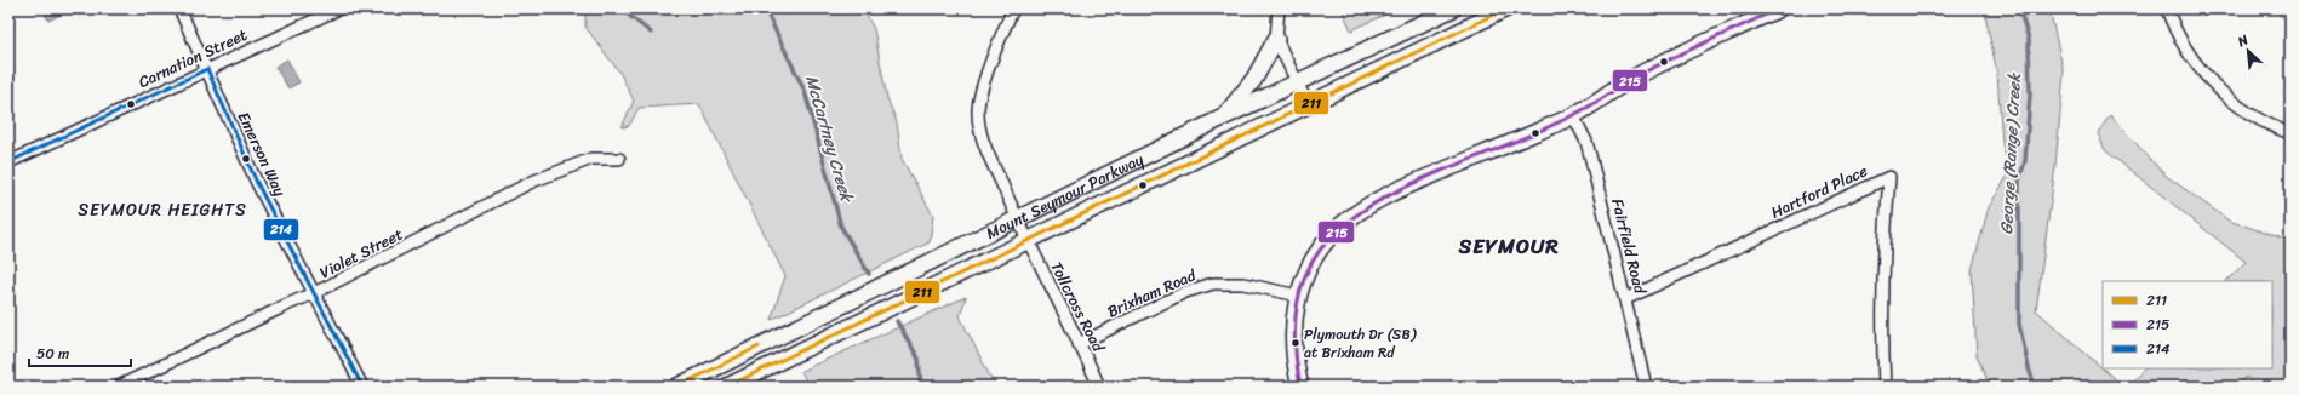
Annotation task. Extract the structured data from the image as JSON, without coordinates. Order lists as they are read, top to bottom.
{
  "streets": {
    "main road": ["Mount Seymour Parkway"],
    "street": [
      "Carnation Street",
      "Emerson Way",
      "Hartford Place",
      "Fairfield Road",
      "Violet Street",
      "Brixham Road",
      "Tollcross Road"
    ]
  },
  "crossings": [
    ["Carnation Street", "Emerson Way"],
    ["Emerson Way", "Violet Street"],
    ["Hartford Place", "Fairfield Road"],
    ["Mount Seymour Parkway", "Tollcross Road"],
    ["Brixham Road", "Tollcross Road"]
  ],
  "districts": ["SEYMOUR HEIGHTS", "SEYMOUR"],
  "water": ["McCartney Creek", "George (Range) Creek"],
  "places": ["Plymouth Dr (SB) at Brixham Rd"],
  "lines": ["transit line 211", "transit line 215", "transit line 214"],
  "legend": ["211", "215", "214"],
  "scale_bar": "50 m",
  "north": "top left"
}
